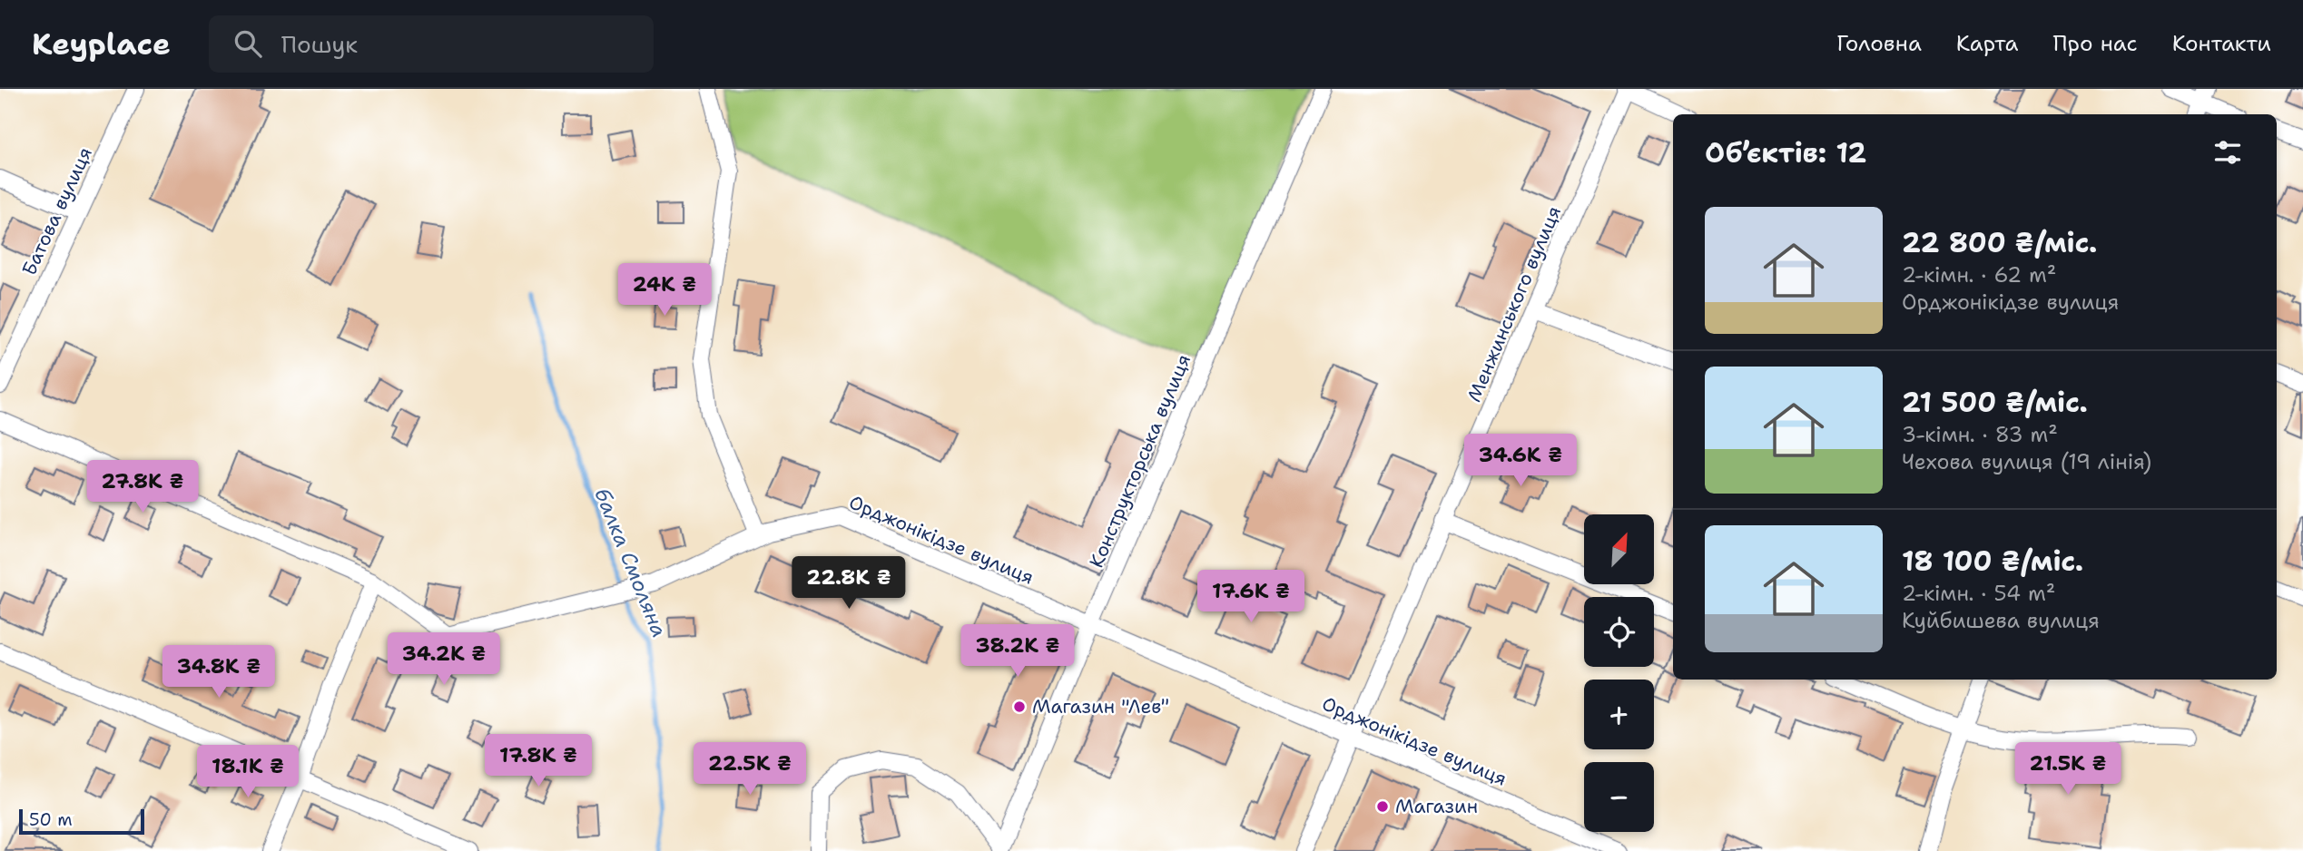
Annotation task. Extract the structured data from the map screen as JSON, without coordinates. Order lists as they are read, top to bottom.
{
  "streets": {
    "street": [
      "Батова вулиця",
      "Менжинського вулиця",
      "Конструкторська вулиця",
      "Орджонікідзе вулиця"
    ]
  },
  "crossings": [
    ["Менжинського вулиця", "Орджонікідзе вулиця"],
    ["Конструкторська вулиця", "Орджонікідзе вулиця"]
  ],
  "water": ["балка Смоляна"],
  "places": ["Магазин \"Лев\"", "Магазин"],
  "scale_bar": "50 m",
  "north": "top right",
  "page": {
    "header": "Keyplace",
    "search": "Пошук",
    "nav": [
      "Головна",
      "Карта",
      "Про нас",
      "Контакти"
    ],
    "heading": "Об’єктів: 12",
    "list": [
      {
        "name": "22 800 ₴/міс.",
        "note": "2-кімн. · 62 m² · Орджонікідзе вулиця"
      },
      {
        "name": "21 500 ₴/міс.",
        "note": "3-кімн. · 83 m² · Чехова вулиця (19 лiнiя)"
      },
      {
        "name": "18 100 ₴/міс.",
        "note": "2-кімн. · 54 m² · Куйбишева вулиця"
      }
    ],
    "price": [
      "24K ₴",
      "34.6K ₴",
      "27.8K ₴",
      "22.8K ₴",
      "17.6K ₴",
      "38.2K ₴",
      "34.2K ₴",
      "34.8K ₴",
      "17.8K ₴",
      "22.5K ₴",
      "21.5K ₴",
      "18.1K ₴"
    ],
    "map_buttons": ["+", "−"],
    "scale": "50 m"
  }
}
